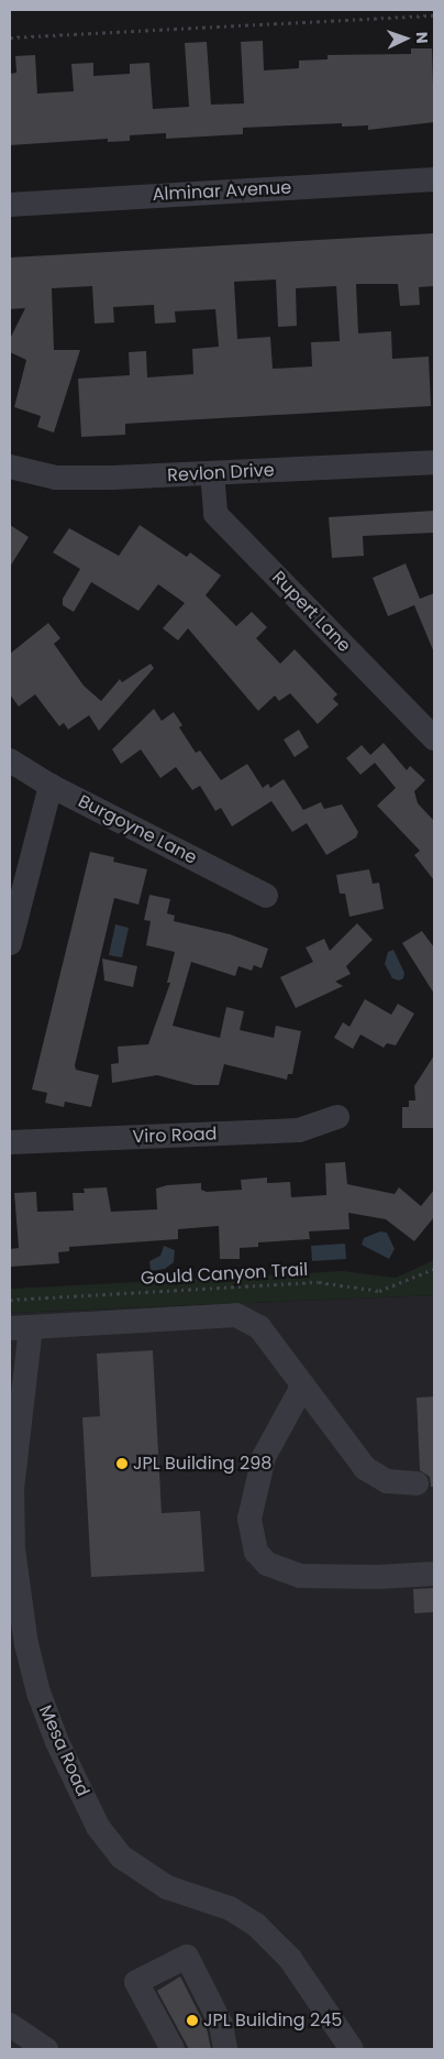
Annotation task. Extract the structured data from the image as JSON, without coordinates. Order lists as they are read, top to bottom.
{
  "streets": {
    "street": [
      "Alminar Avenue",
      "Revlon Drive",
      "Rupert Lane",
      "Burgoyne Lane",
      "Viro Road",
      "Mesa Road"
    ],
    "path": ["Gould Canyon Trail"]
  },
  "crossings": [
    ["Revlon Drive", "Rupert Lane"]
  ],
  "places": ["JPL Building 298", "JPL Building 245"],
  "north": "right"
}
